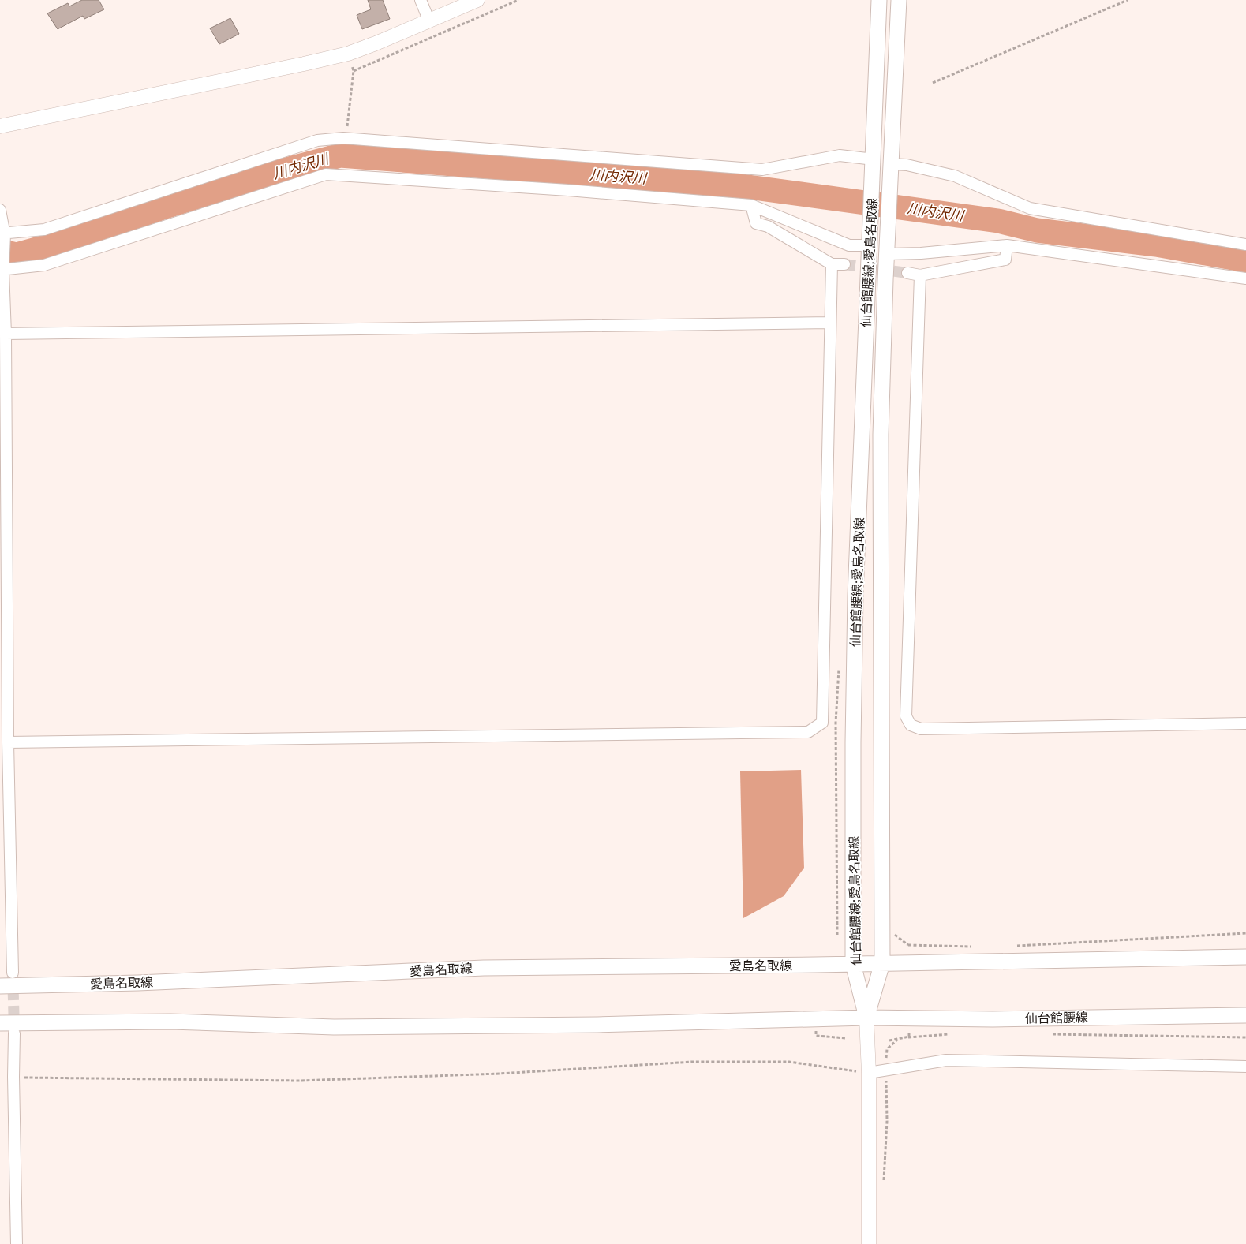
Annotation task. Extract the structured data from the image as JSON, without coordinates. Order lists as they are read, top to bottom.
{
  "streets": {
    "main road": ["仙台館腰線;愛島名取線", "愛島名取線", "仙台館腰線"]
  },
  "crossings": [
    ["仙台館腰線;愛島名取線", "愛島名取線"],
    ["仙台館腰線;愛島名取線", "仙台館腰線"]
  ],
  "water": ["川内沢川"]
}
